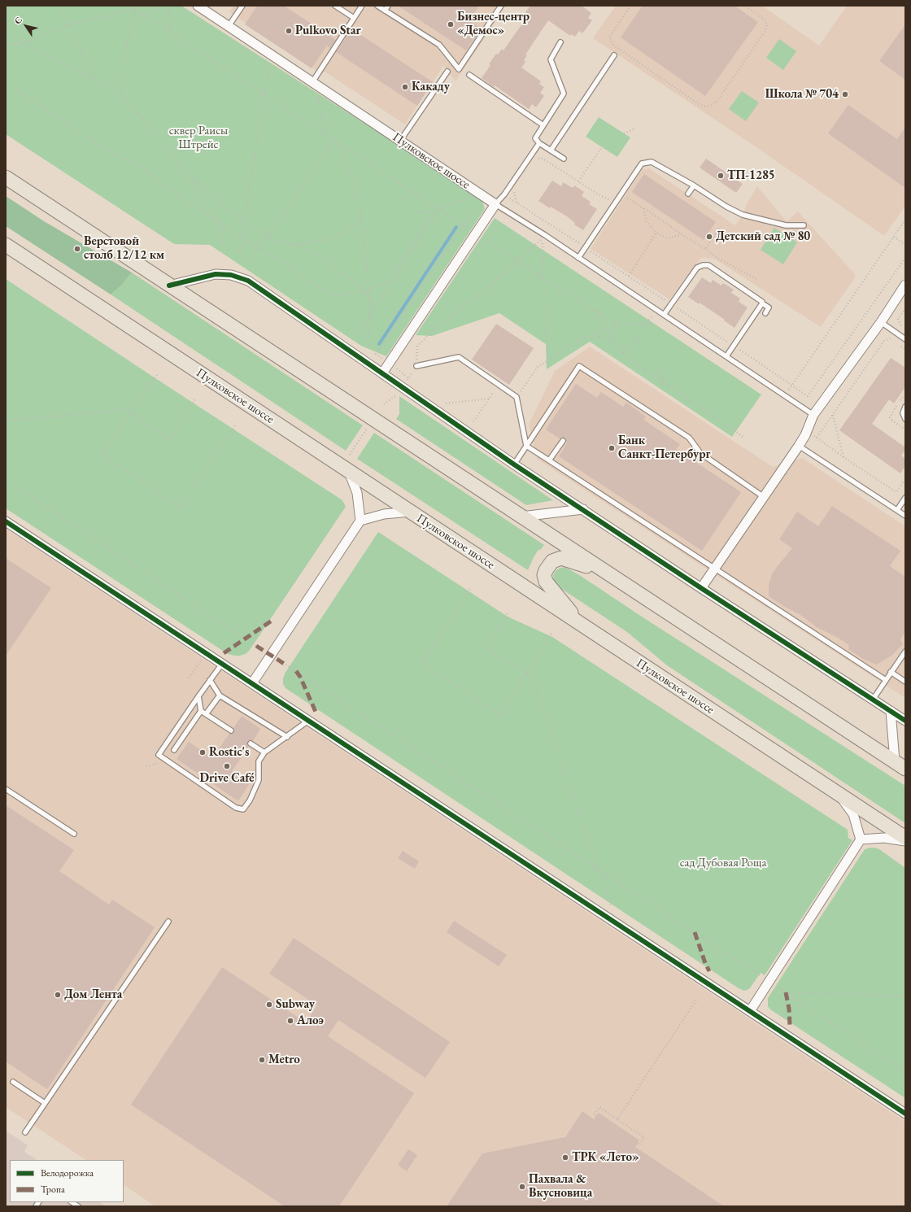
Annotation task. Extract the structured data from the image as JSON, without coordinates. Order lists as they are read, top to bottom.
{
  "streets": {
    "main road": ["Пулковское шоссе"]
  },
  "parks": ["сквер Раисы Штрейс", "сад Дубовая Роща"],
  "places": [
    "Бизнес-центр «Демос»",
    "Pulkovo Star",
    "Какаду",
    "Школа № 704",
    "ТП-1285",
    "Детский сад № 80",
    "Верстовой столб 12/12 км",
    "Банк Санкт-Петербург",
    "Rostic's",
    "Drive Café",
    "Дом Лента",
    "Subway",
    "Алоэ",
    "Metro",
    "ТРК «Лето»",
    "Пахвала & Вкусновица"
  ],
  "legend": ["Велодорожка", "Тропа"],
  "north": "top left"
}
